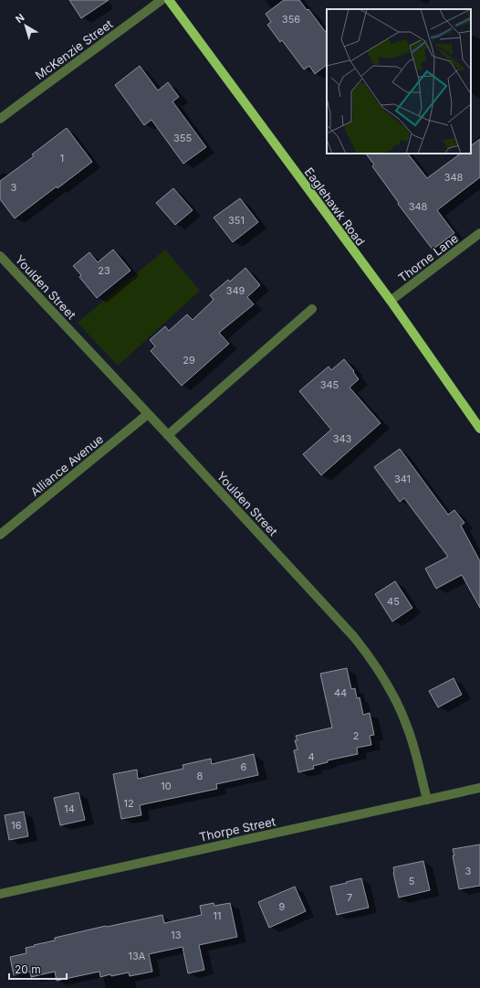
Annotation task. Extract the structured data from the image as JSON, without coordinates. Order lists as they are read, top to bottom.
{
  "streets": {
    "main road": ["Eaglehawk Road"],
    "street": [
      "McKenzie Street",
      "Thorne Lane",
      "Youlden Street",
      "Alliance Avenue",
      "Thorpe Street"
    ]
  },
  "crossings": [
    ["Eaglehawk Road", "Thorne Lane"],
    ["Youlden Street", "Alliance Avenue"],
    ["Youlden Street", "Thorpe Street"]
  ],
  "house_numbers": [
    "356",
    "355",
    "1",
    "348",
    "3",
    "348",
    "351",
    "23",
    "349",
    "29",
    "345",
    "343",
    "341",
    "45",
    "44",
    "2",
    "4",
    "6",
    "8",
    "10",
    "12",
    "14",
    "16",
    "3",
    "5",
    "7",
    "9",
    "11",
    "13",
    "13A"
  ],
  "scale_bar": "20 m",
  "north": "top left"
}
